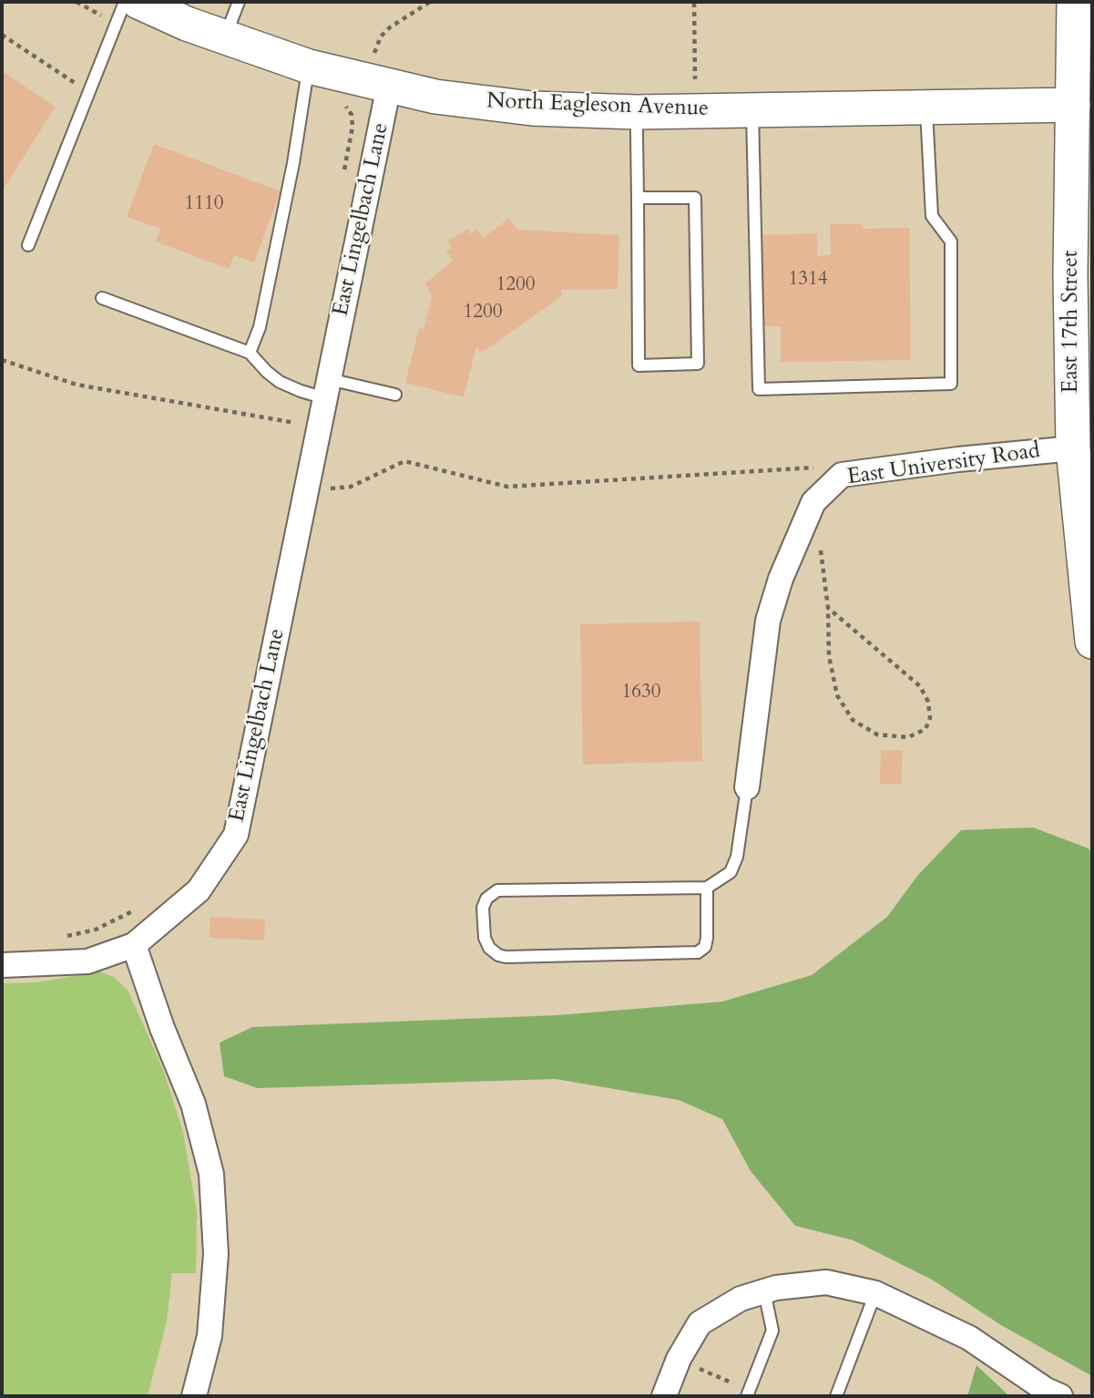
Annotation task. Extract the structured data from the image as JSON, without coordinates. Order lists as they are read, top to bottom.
{
  "streets": {
    "street": [
      "North Eagleson Avenue",
      "East Lingelbach Lane",
      "East 17th Street",
      "East University Road"
    ]
  },
  "crossings": [
    ["North Eagleson Avenue", "East Lingelbach Lane"],
    ["North Eagleson Avenue", "East 17th Street"],
    ["East 17th Street", "East University Road"]
  ],
  "house_numbers": [
    "1110",
    "1314",
    "1200",
    "1200",
    "1630"
  ]
}
